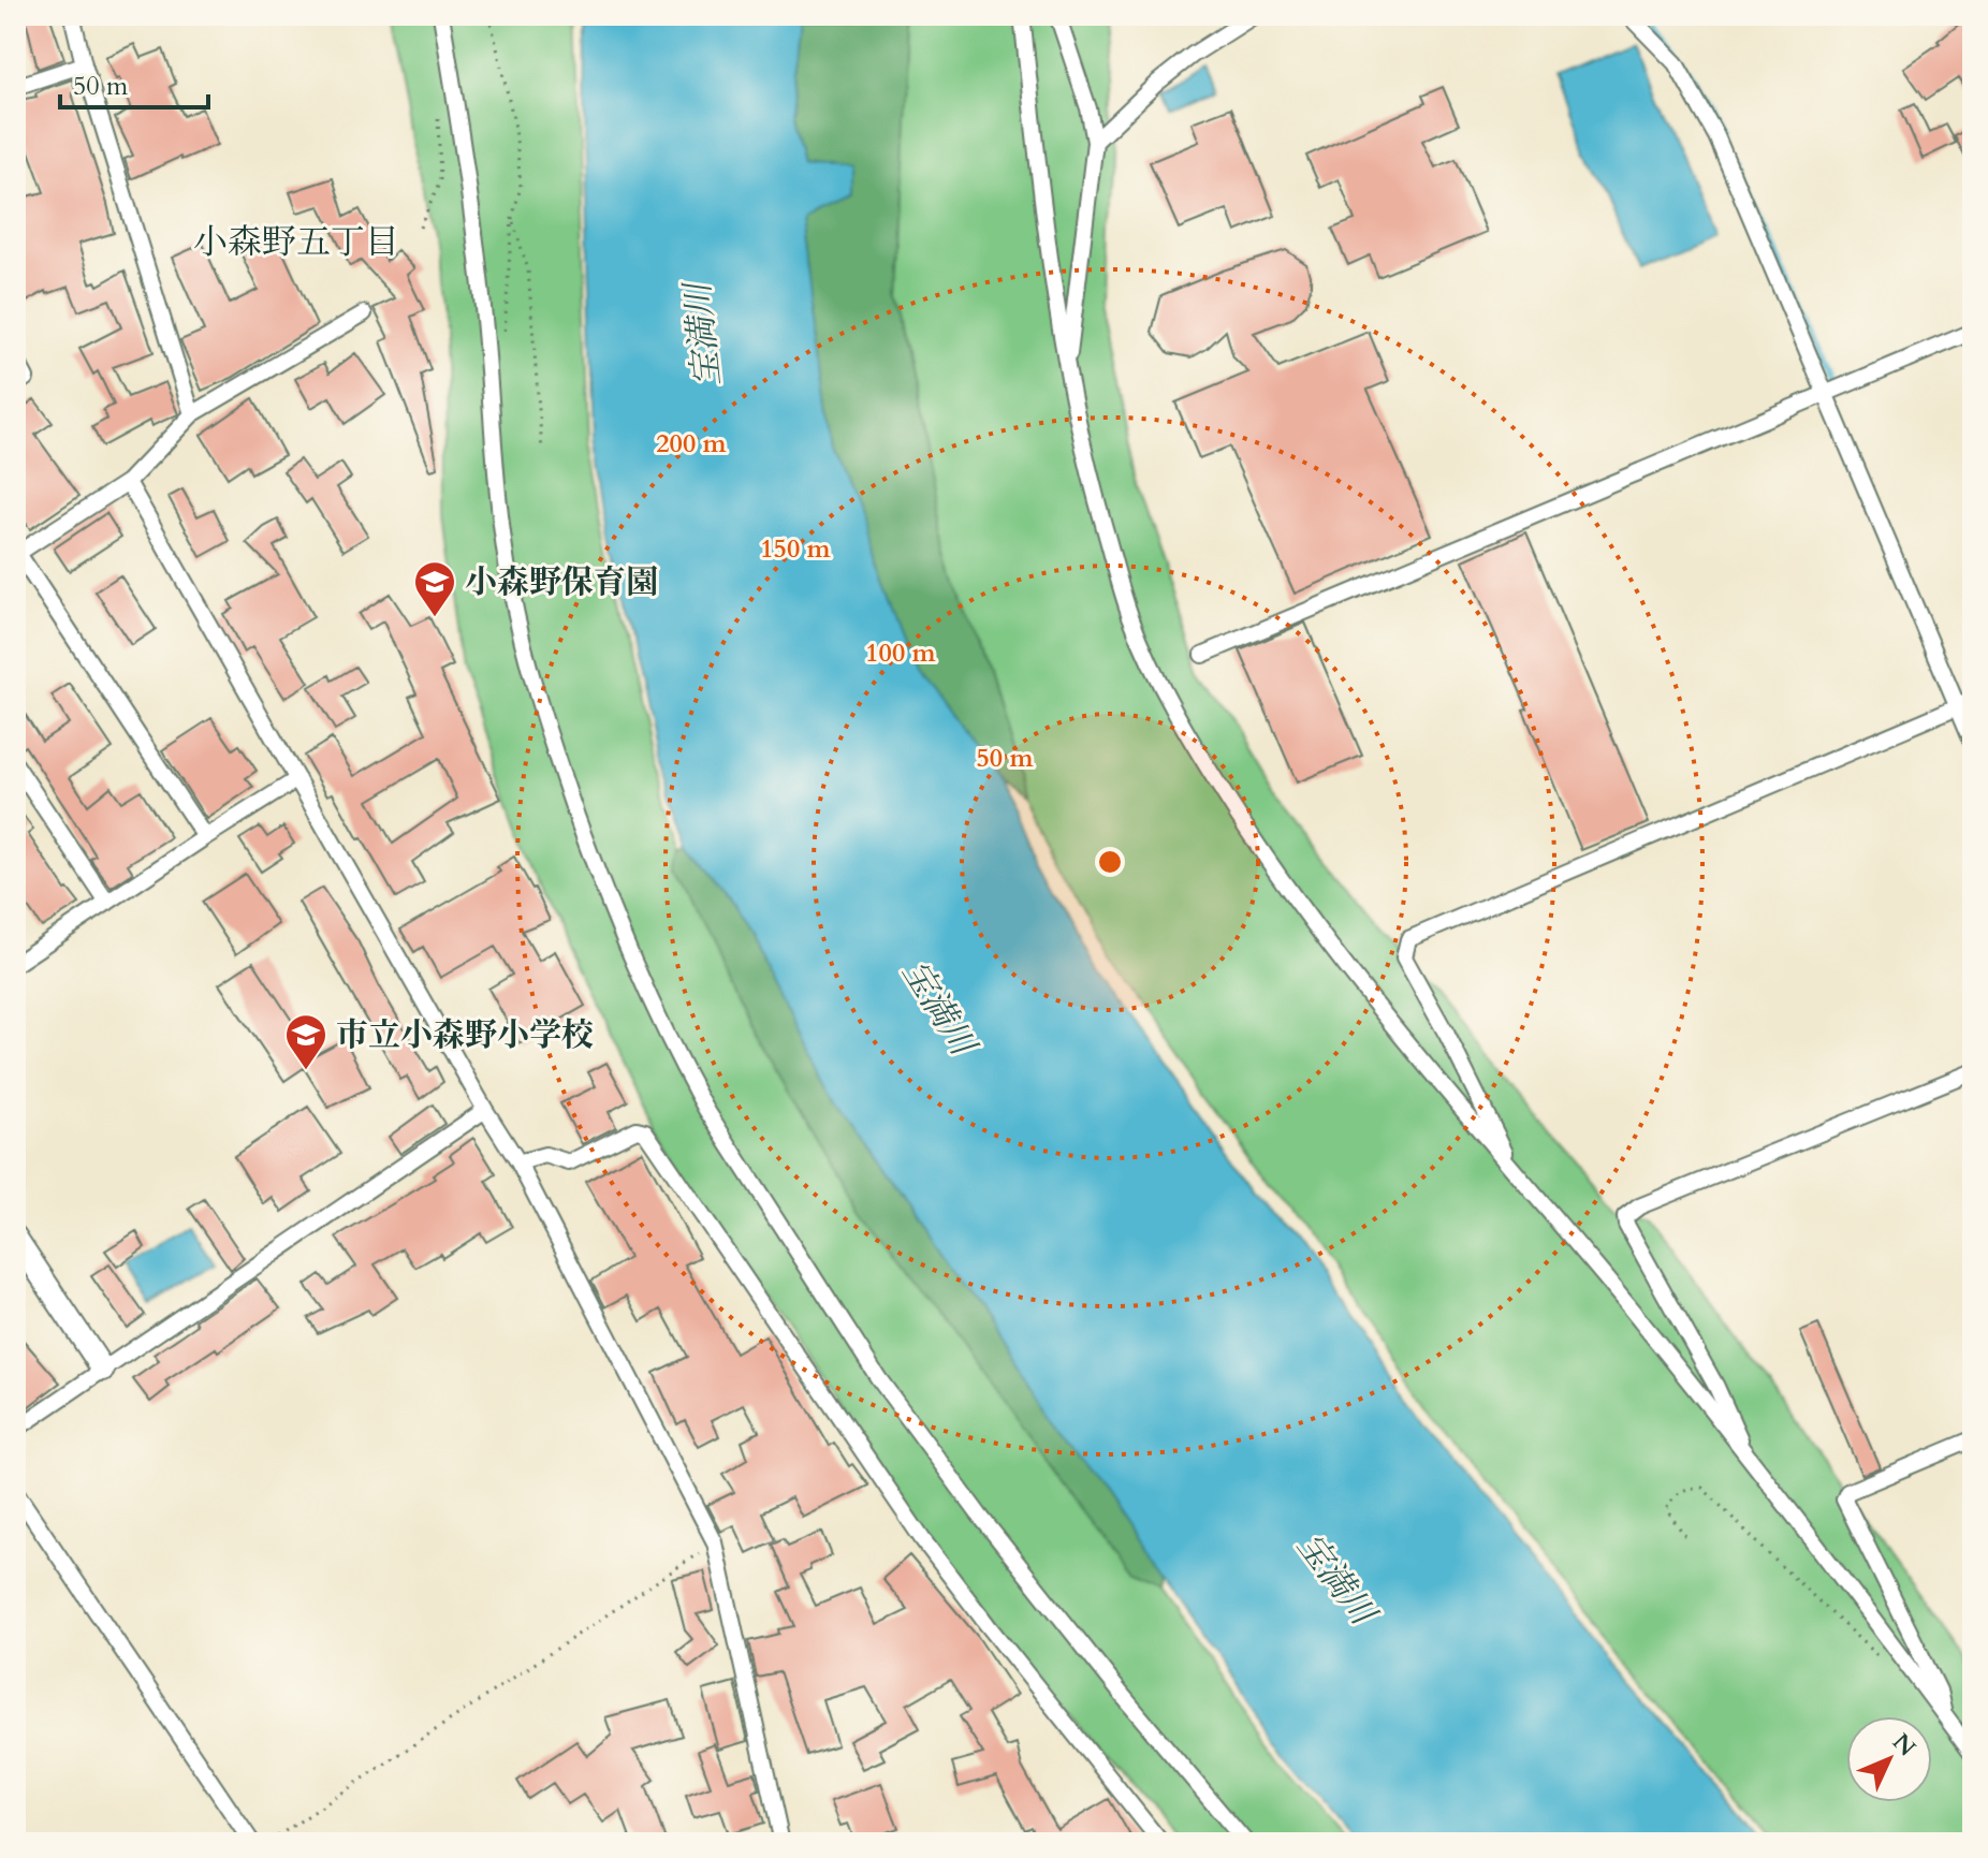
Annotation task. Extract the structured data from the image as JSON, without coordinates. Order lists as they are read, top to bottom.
{
  "districts": ["小森野五丁目"],
  "water": ["宝満川"],
  "places": {
    "school or university": ["小森野保育園", "市立小森野小学校"]
  },
  "scale_bar": "50 m",
  "north": "top right",
  "rings": [
    "200 m",
    "150 m",
    "100 m",
    "50 m"
  ]
}
